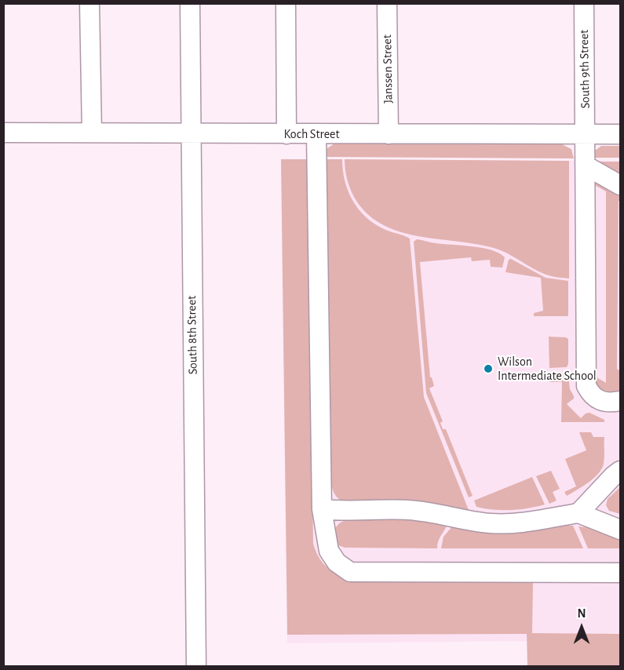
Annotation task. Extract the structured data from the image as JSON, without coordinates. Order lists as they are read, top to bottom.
{
  "streets": {
    "street": [
      "Janssen Street",
      "South 9th Street",
      "Koch Street",
      "South 8th Street"
    ]
  },
  "crossings": [
    ["Janssen Street", "Koch Street"],
    ["South 9th Street", "Koch Street"],
    ["Koch Street", "South 8th Street"]
  ],
  "places": ["Wilson Intermediate School"],
  "north": "top"
}
